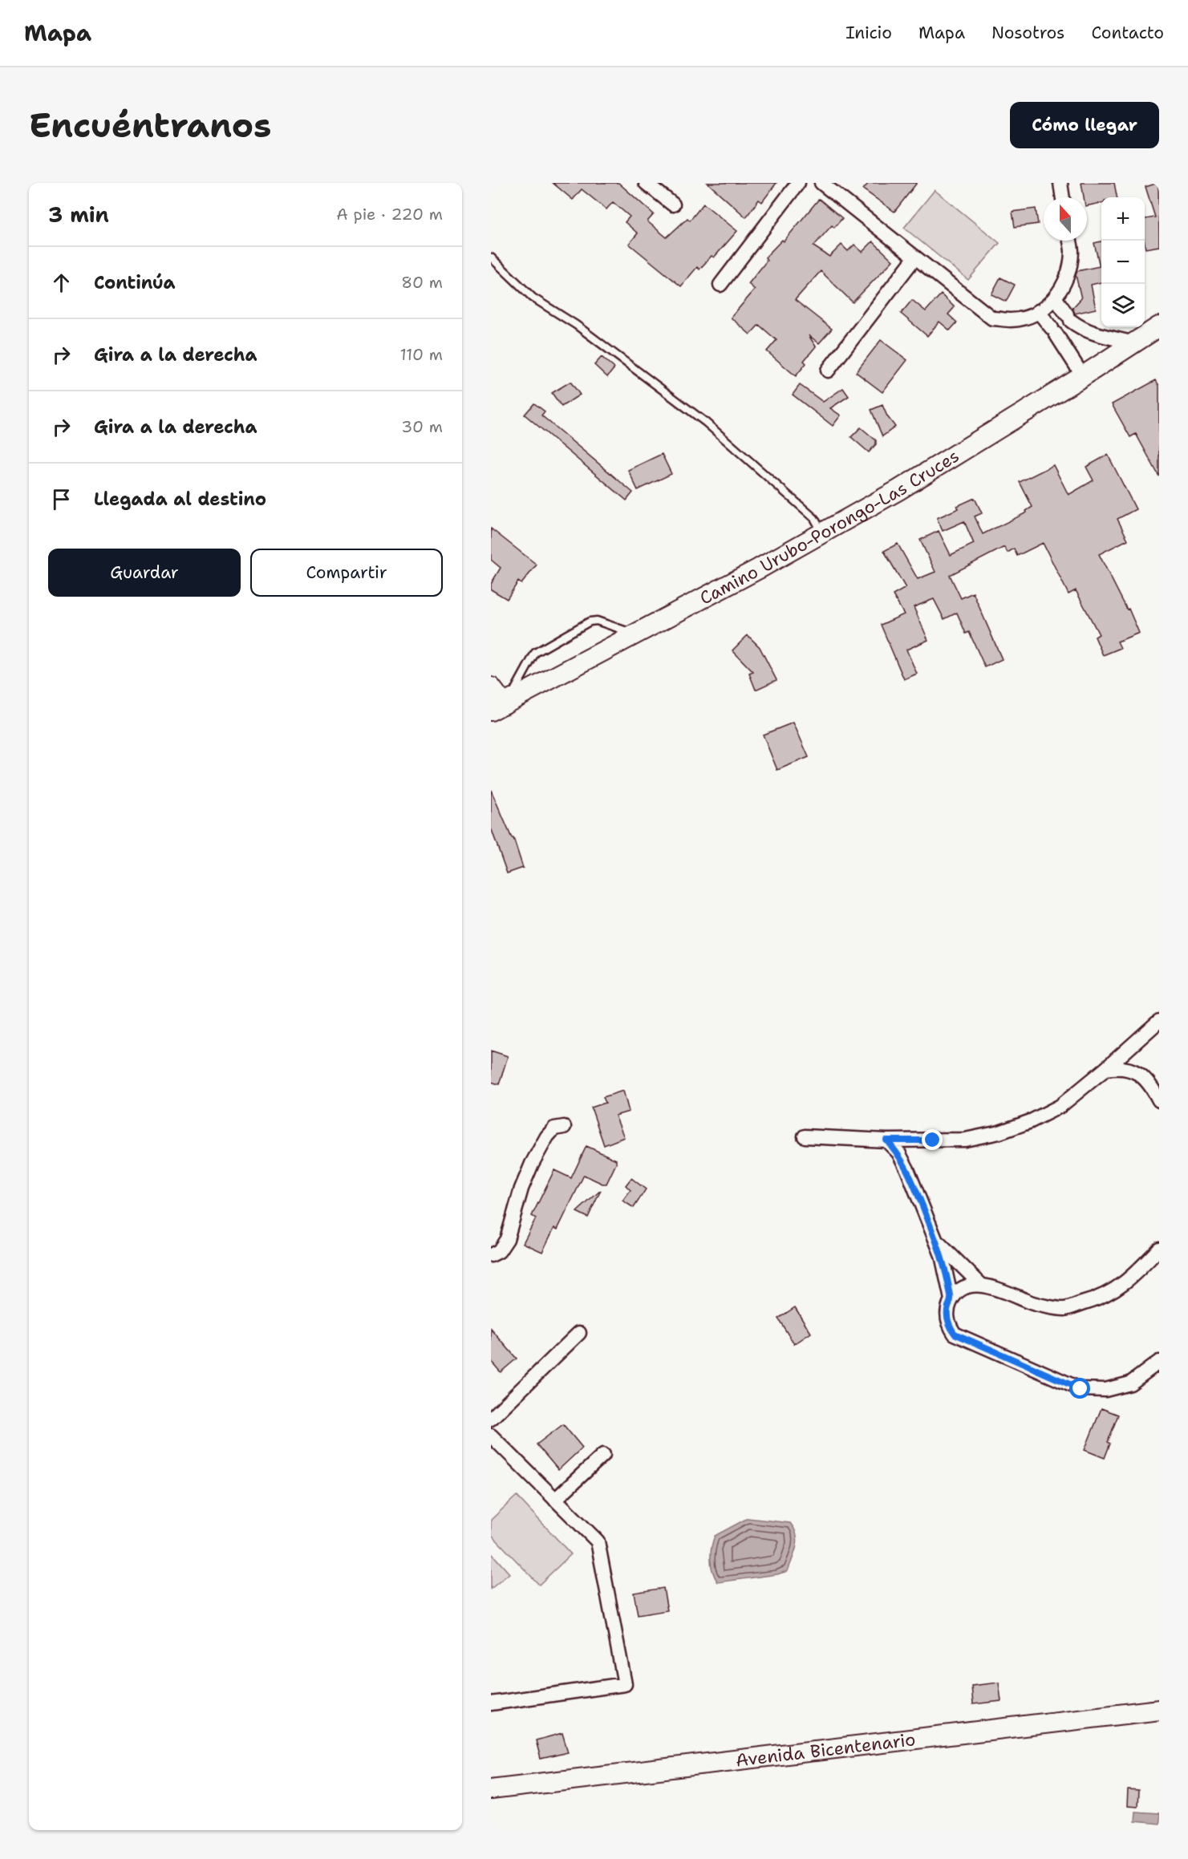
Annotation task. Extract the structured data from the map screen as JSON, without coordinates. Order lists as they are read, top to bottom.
{
  "streets": {
    "main road": ["Camino Urubo-Porongo-Las Cruces", "Avenida Bicentenario"]
  },
  "north": "top",
  "page": {
    "header": "Mapa",
    "nav": [
      "Inicio",
      "Mapa",
      "Nosotros",
      "Contacto"
    ],
    "buttons": [
      "Cómo llegar",
      ["Guardar", "Compartir"]
    ],
    "title": "Encuéntranos",
    "heading": ["3 min", "A pie · 220 m"],
    "map_buttons": ["+", "−"],
    "list": [
      ["Continúa", "80 m"],
      ["Gira a la derecha", "110 m"],
      ["Gira a la derecha", "30 m"],
      "Llegada al destino"
    ]
  }
}
